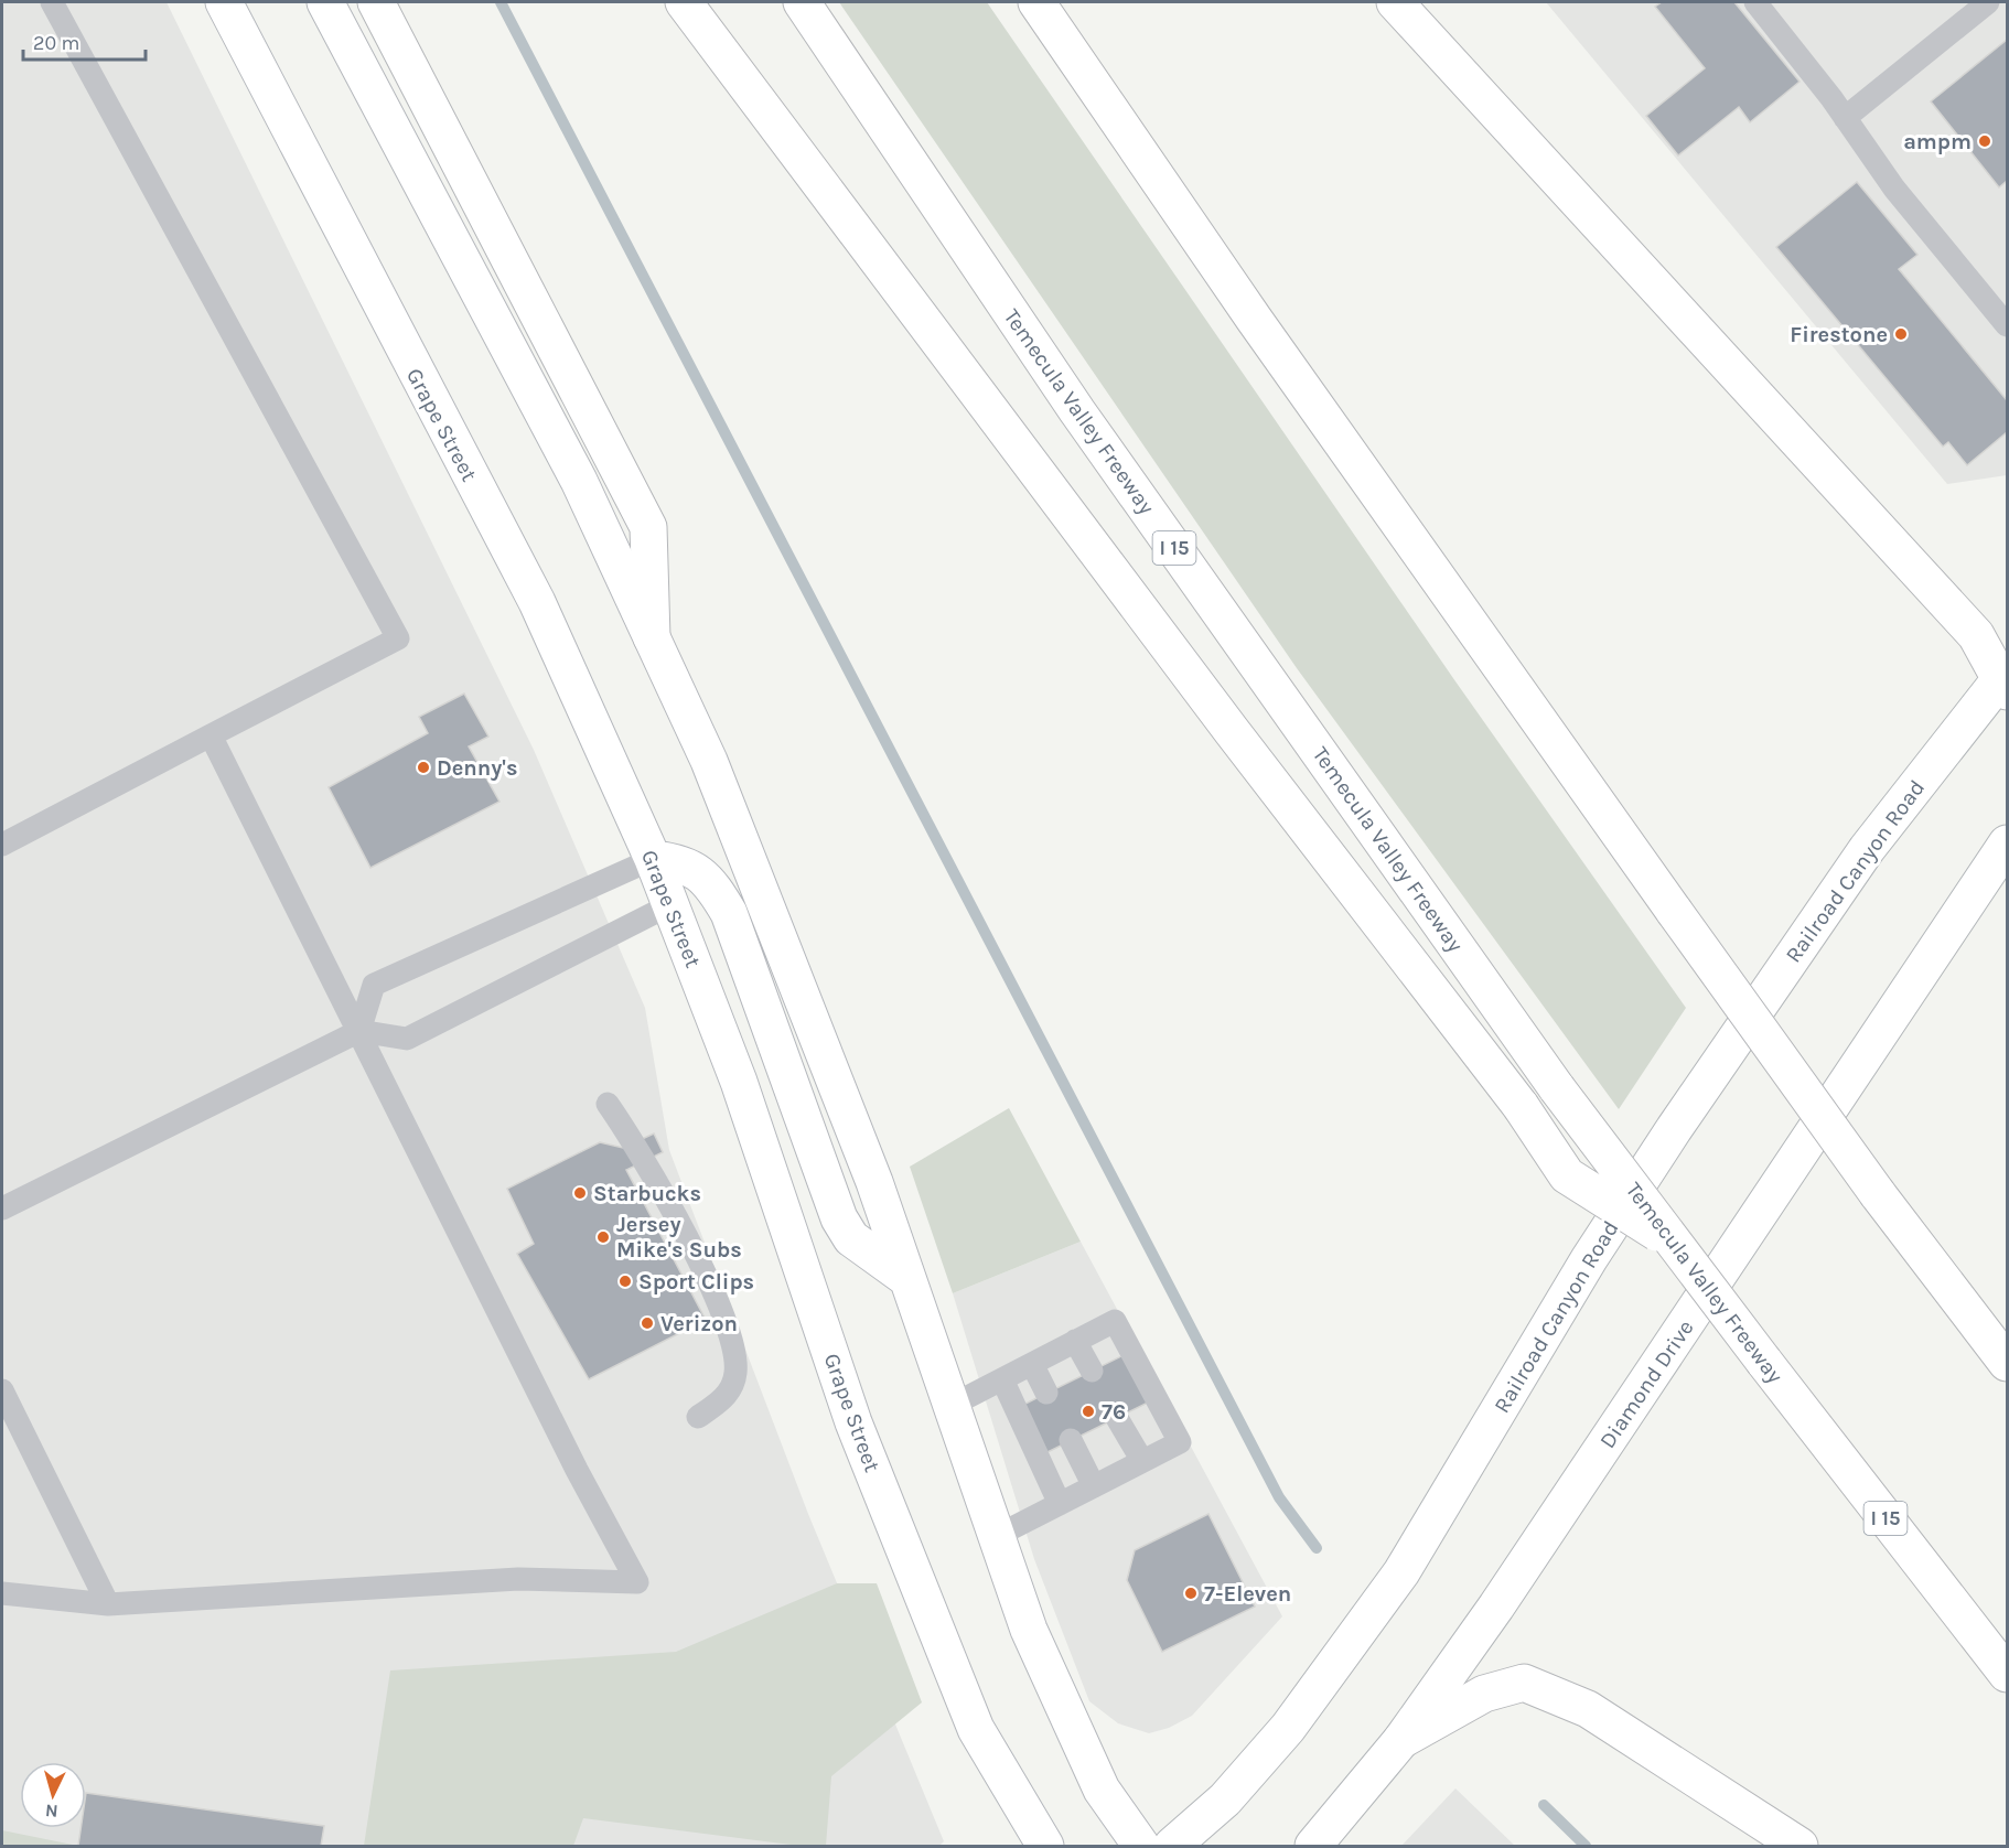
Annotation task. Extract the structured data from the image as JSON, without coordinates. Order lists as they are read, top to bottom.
{
  "streets": {
    "main road": [
      "Temecula Valley Freeway",
      "Grape Street",
      "I 15",
      "Railroad Canyon Road",
      "Diamond Drive"
    ]
  },
  "places": [
    "ampm",
    "Firestone",
    "Denny's",
    "Starbucks",
    "Jersey Mike's Subs",
    "Sport Clips",
    "Verizon",
    "76",
    "7-Eleven"
  ],
  "scale_bar": "20 m",
  "north": "bottom"
}
